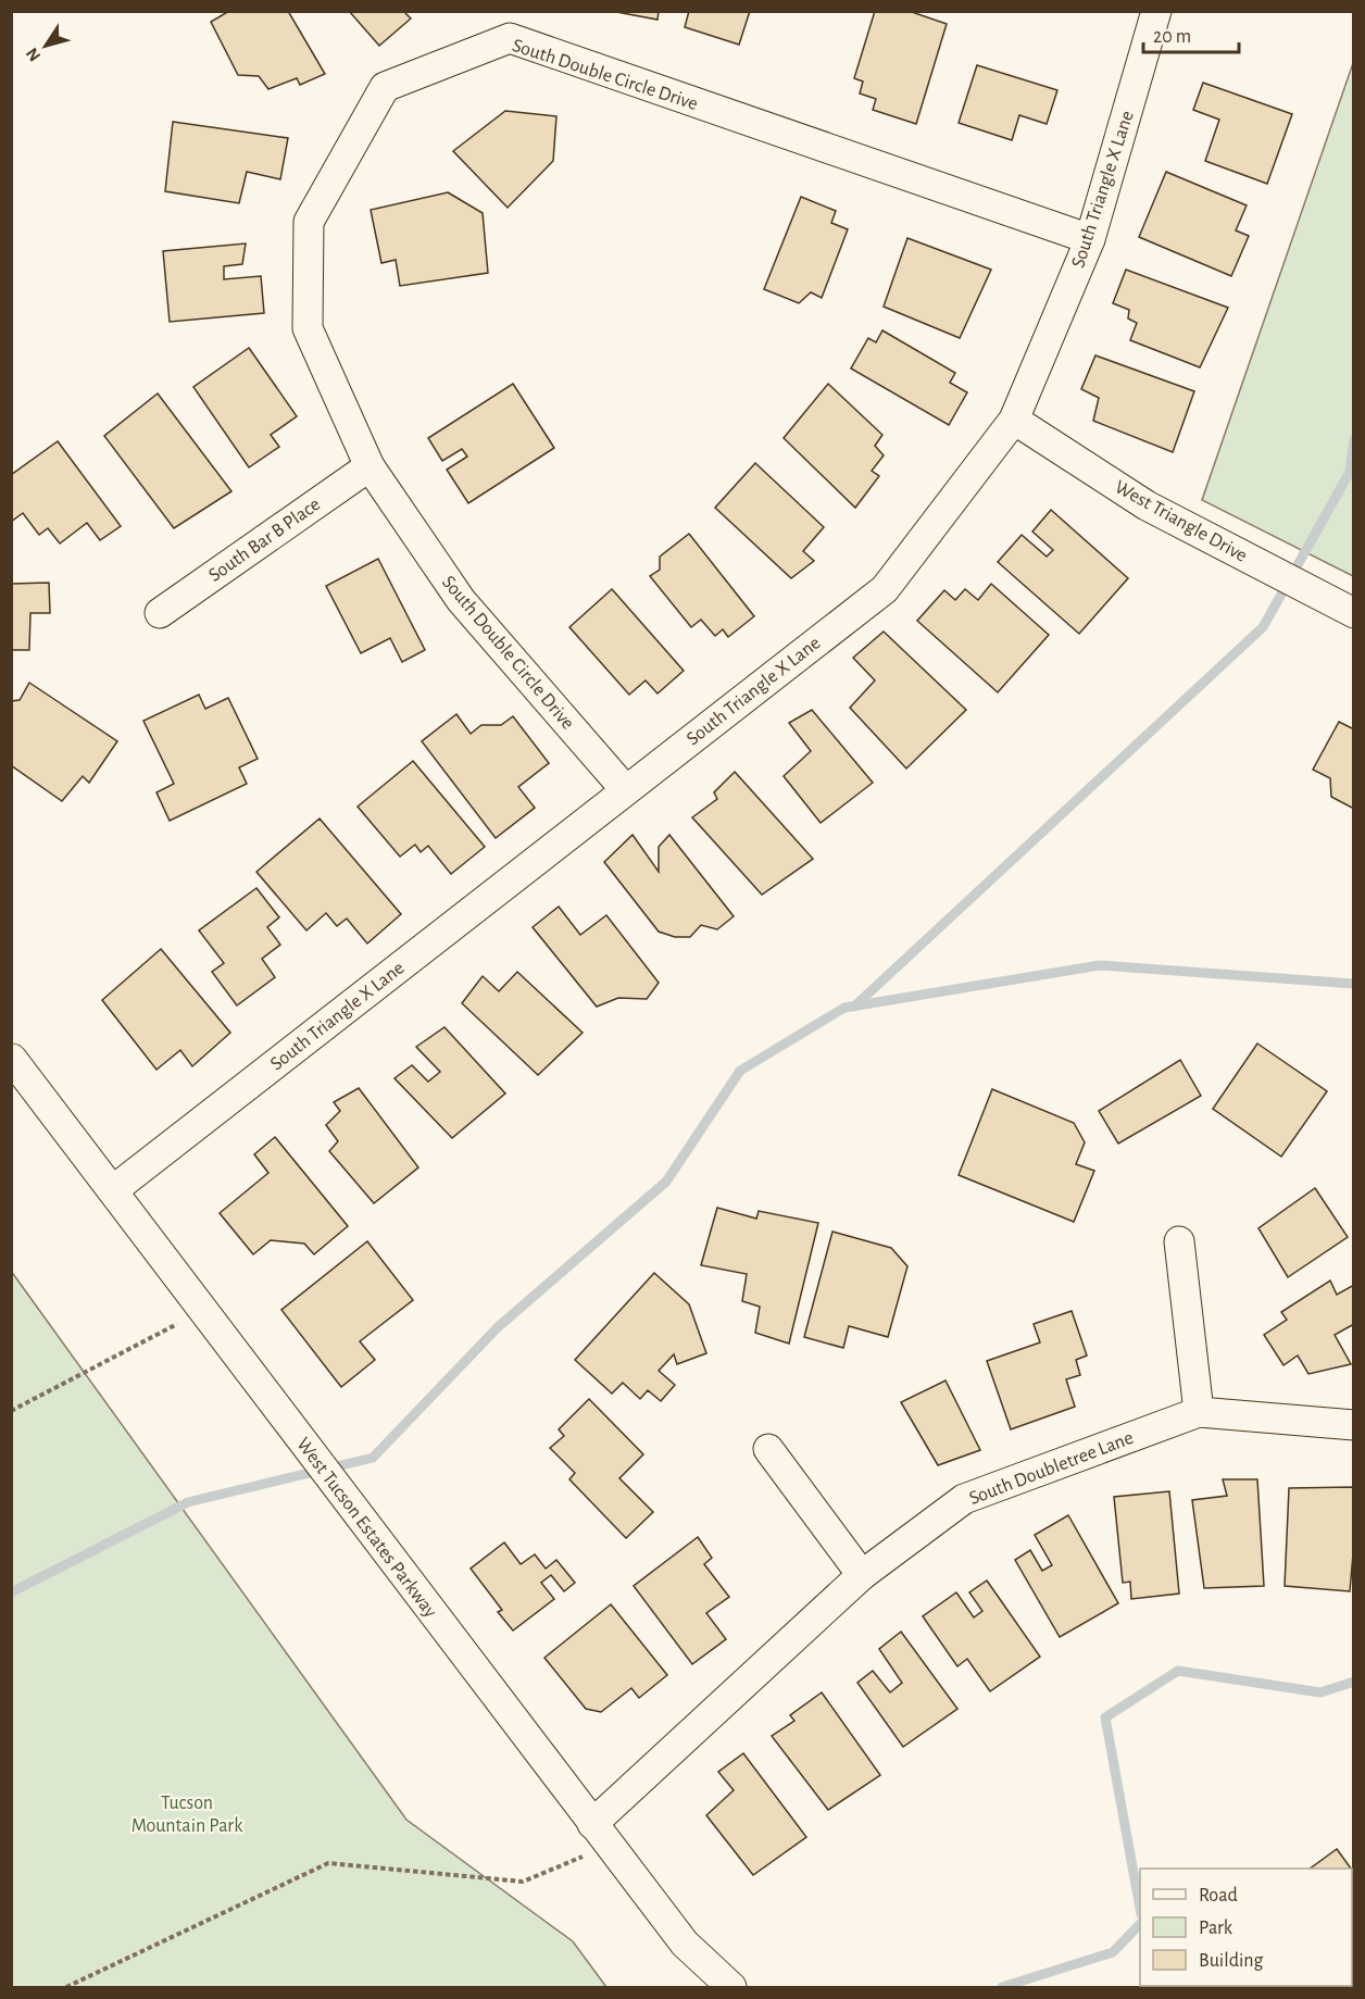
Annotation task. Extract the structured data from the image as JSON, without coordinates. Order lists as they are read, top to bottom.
{
  "streets": {
    "street": [
      "South Double Circle Drive",
      "South Triangle X Lane",
      "West Triangle Drive",
      "South Bar B Place",
      "South Doubletree Lane",
      "West Tucson Estates Parkway"
    ]
  },
  "crossings": [
    ["South Double Circle Drive", "South Triangle X Lane"],
    ["South Double Circle Drive", "South Bar B Place"],
    ["South Triangle X Lane", "West Triangle Drive"],
    ["South Triangle X Lane", "West Tucson Estates Parkway"],
    ["South Doubletree Lane", "West Tucson Estates Parkway"]
  ],
  "parks": ["Tucson Mountain Park"],
  "legend": ["Road", "Park", "Building"],
  "scale_bar": "20 m",
  "north": "bottom left"
}
